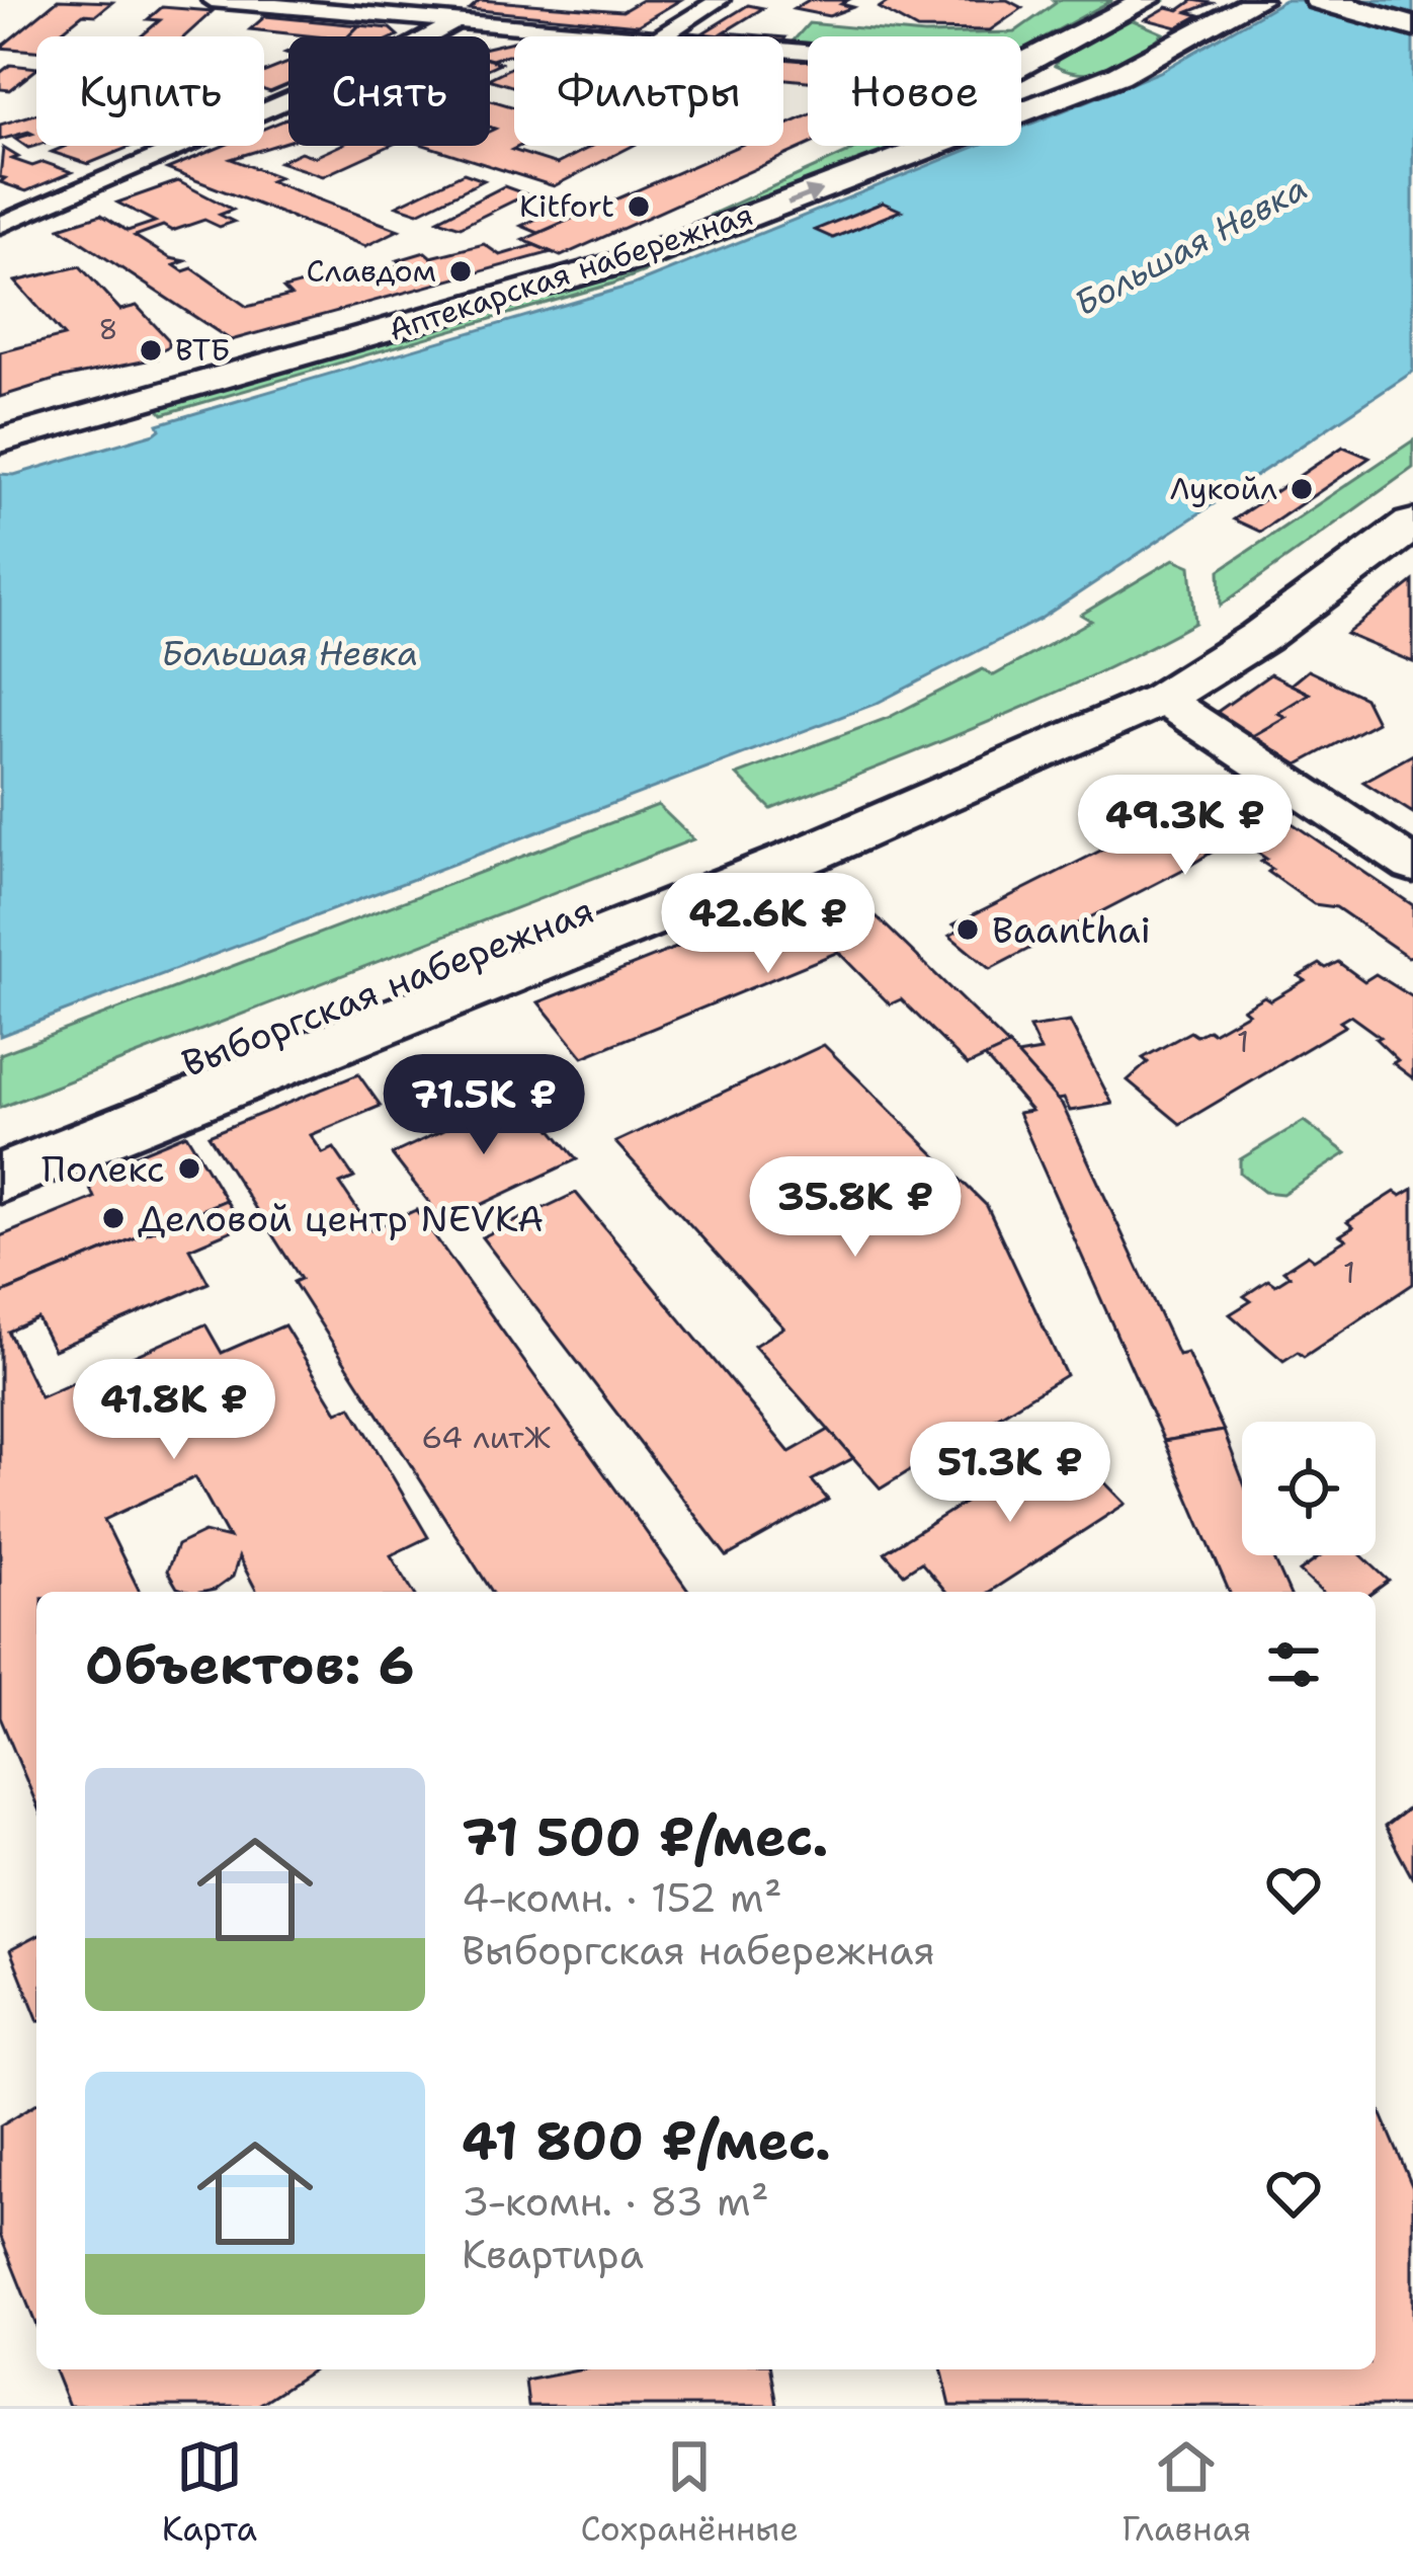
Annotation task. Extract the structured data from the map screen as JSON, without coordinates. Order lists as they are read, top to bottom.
{
  "streets": {
    "main road": ["Выборгская набережная"],
    "street": ["Аптекарская набережная"]
  },
  "water": ["Большая Невка"],
  "places": [
    "Kitfort",
    "Славдом",
    "ВТБ",
    "Лукойл",
    "Baanthai",
    "Полекс",
    "Деловой центр NEVKA"
  ],
  "house_numbers": [
    "8",
    "1",
    "1",
    "64 литЖ"
  ],
  "page": {
    "chip": [
      "Купить",
      "Снять",
      "Фильтры",
      "Новое"
    ],
    "price": [
      "49.3K ₽",
      "42.6K ₽",
      "71.5K ₽",
      "35.8K ₽",
      "41.8K ₽",
      "51.3K ₽"
    ],
    "heading": "Объектов: 6",
    "list": [
      {
        "name": "71 500 ₽/мес.",
        "note": "4-комн. · 152 m² · Выборгская набережная"
      },
      {
        "name": "41 800 ₽/мес.",
        "note": "3-комн. · 83 m² · Квартира"
      }
    ],
    "tabs": ["Карта", "Сохранённые", "Главная"]
  }
}
